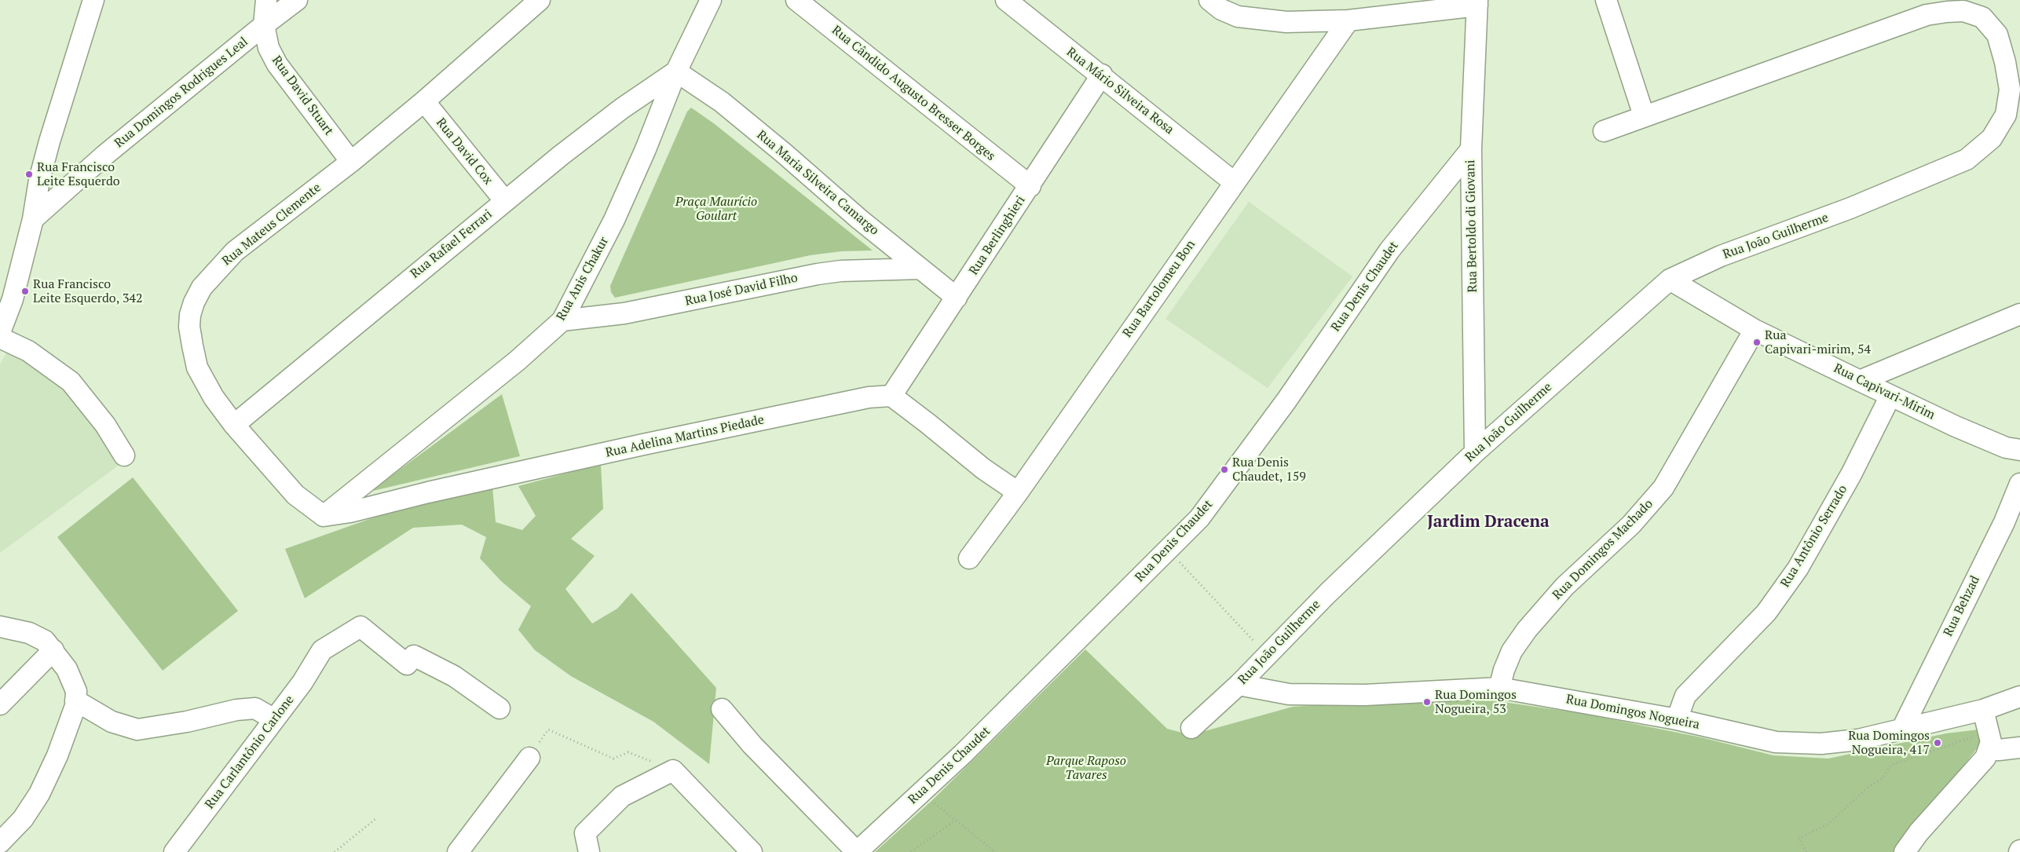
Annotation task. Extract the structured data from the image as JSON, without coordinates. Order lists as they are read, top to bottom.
{
  "streets": {
    "street": [
      "Rua Mário Silveira Rosa",
      "Rua Domingos Rodrigues Leal",
      "Rua Cândido Augusto Bresser Borges",
      "Rua David Stuart",
      "Rua David Cox",
      "Rua Maria Silveira Camargo",
      "Rua Mateus Clemente",
      "Rua Bertoldo di Giovani",
      "Rua Berlinghieri",
      "Rua João Guilherme",
      "Rua Rafael Ferrari",
      "Rua Anis Chakur",
      "Rua Denis Chaudet",
      "Rua Bartolomeu Bon",
      "Rua José David Filho",
      "Rua Capivari-Mirim",
      "Rua Adelina Martins Piedade",
      "Rua Antônio Serrado",
      "Rua Domingos Machado",
      "Rua Behzad",
      "Rua Domingos Nogueira",
      "Rua Carlantônio Carlone"
    ]
  },
  "crossings": [
    ["Rua Mário Silveira Rosa", "Rua Berlinghieri"],
    ["Rua Mário Silveira Rosa", "Rua Bartolomeu Bon"],
    ["Rua Domingos Rodrigues Leal", "Rua David Stuart"],
    ["Rua Cândido Augusto Bresser Borges", "Rua Berlinghieri"],
    ["Rua David Stuart", "Rua Mateus Clemente"],
    ["Rua David Cox", "Rua Mateus Clemente"],
    ["Rua David Cox", "Rua Rafael Ferrari"],
    ["Rua Maria Silveira Camargo", "Rua Berlinghieri"],
    ["Rua Maria Silveira Camargo", "Rua Rafael Ferrari"],
    ["Rua Maria Silveira Camargo", "Rua Anis Chakur"],
    ["Rua Maria Silveira Camargo", "Rua José David Filho"],
    ["Rua Mateus Clemente", "Rua Rafael Ferrari"],
    ["Rua Mateus Clemente", "Rua Anis Chakur"],
    ["Rua Mateus Clemente", "Rua Adelina Martins Piedade"],
    ["Rua Bertoldo di Giovani", "Rua João Guilherme"],
    ["Rua Bertoldo di Giovani", "Rua Denis Chaudet"],
    ["Rua Berlinghieri", "Rua Adelina Martins Piedade"],
    ["Rua João Guilherme", "Rua Capivari-Mirim"],
    ["Rua João Guilherme", "Rua Domingos Nogueira"],
    ["Rua Rafael Ferrari", "Rua Anis Chakur"],
    ["Rua Anis Chakur", "Rua José David Filho"],
    ["Rua Anis Chakur", "Rua Adelina Martins Piedade"],
    ["Rua Capivari-Mirim", "Rua Antônio Serrado"],
    ["Rua Capivari-Mirim", "Rua Domingos Machado"],
    ["Rua Antônio Serrado", "Rua Domingos Nogueira"],
    ["Rua Domingos Machado", "Rua Domingos Nogueira"],
    ["Rua Behzad", "Rua Domingos Nogueira"]
  ],
  "districts": ["Jardim Dracena"],
  "parks": ["Praça Maurício Goulart", "Parque Raposo Tavares"],
  "places": [
    "Rua Francisco Leite Esquerdo",
    "Rua Francisco Leite Esquerdo, 342",
    "Rua Capivari-mirim, 54",
    "Rua Denis Chaudet, 159",
    "Rua Domingos Nogueira, 53",
    "Rua Domingos Nogueira, 417"
  ]
}
